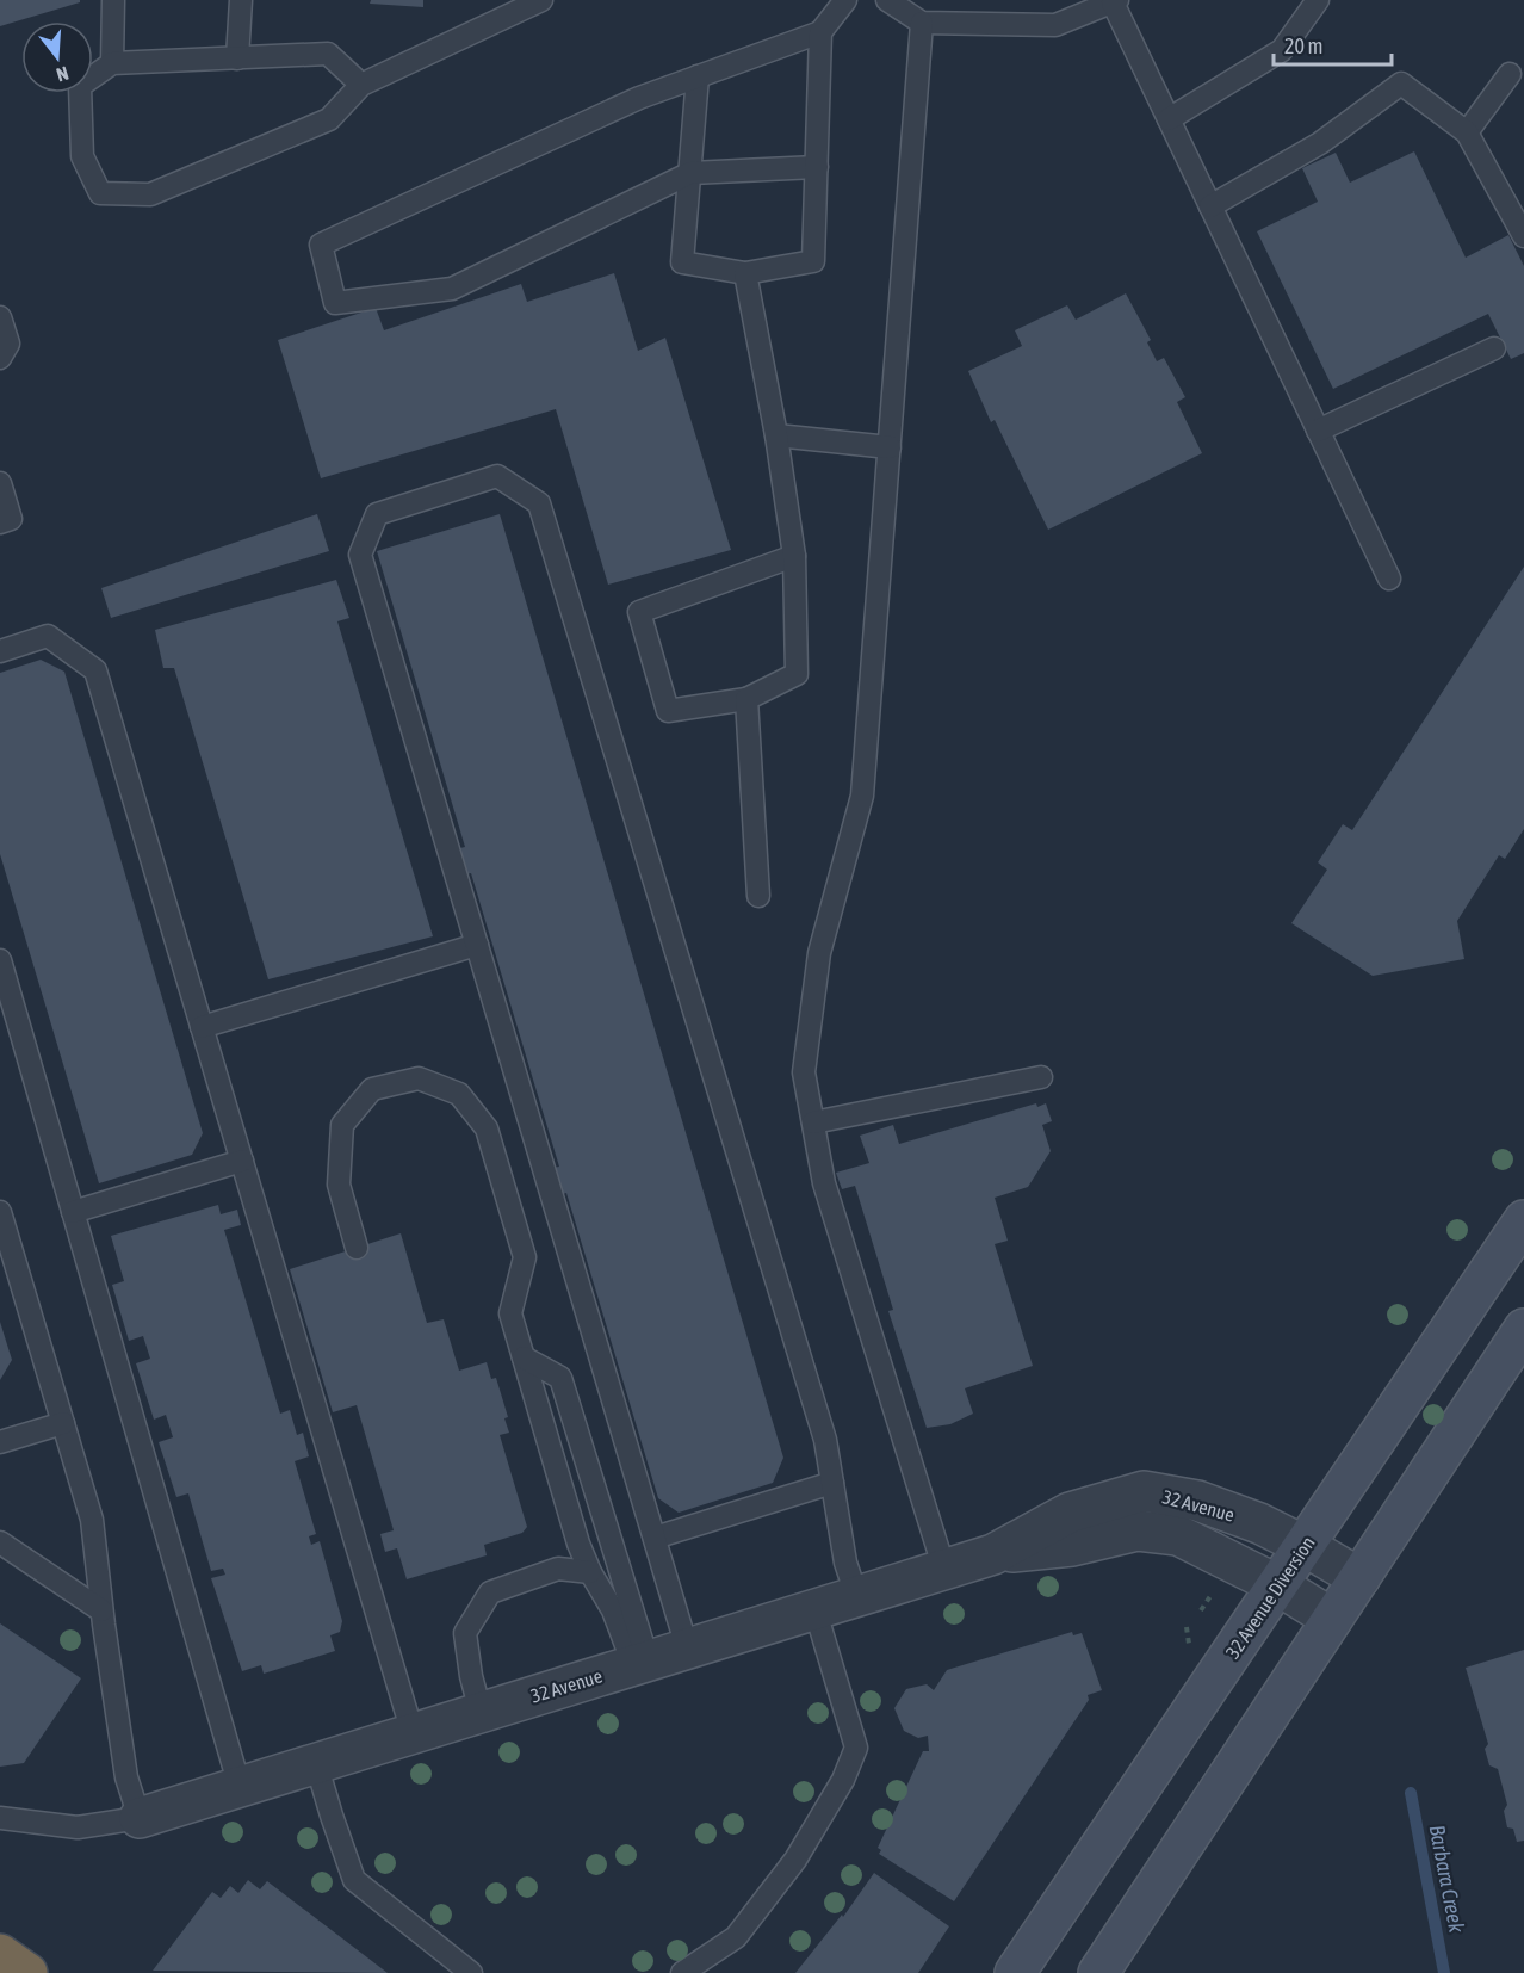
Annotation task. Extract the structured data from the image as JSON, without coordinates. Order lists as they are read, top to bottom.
{
  "streets": {
    "main road": ["32 Avenue Diversion"],
    "street": ["32 Avenue"]
  },
  "crossings": [
    ["32 Avenue", "32 Avenue Diversion"]
  ],
  "water": ["Barbara Creek"],
  "scale_bar": "20 m",
  "north": "bottom"
}
